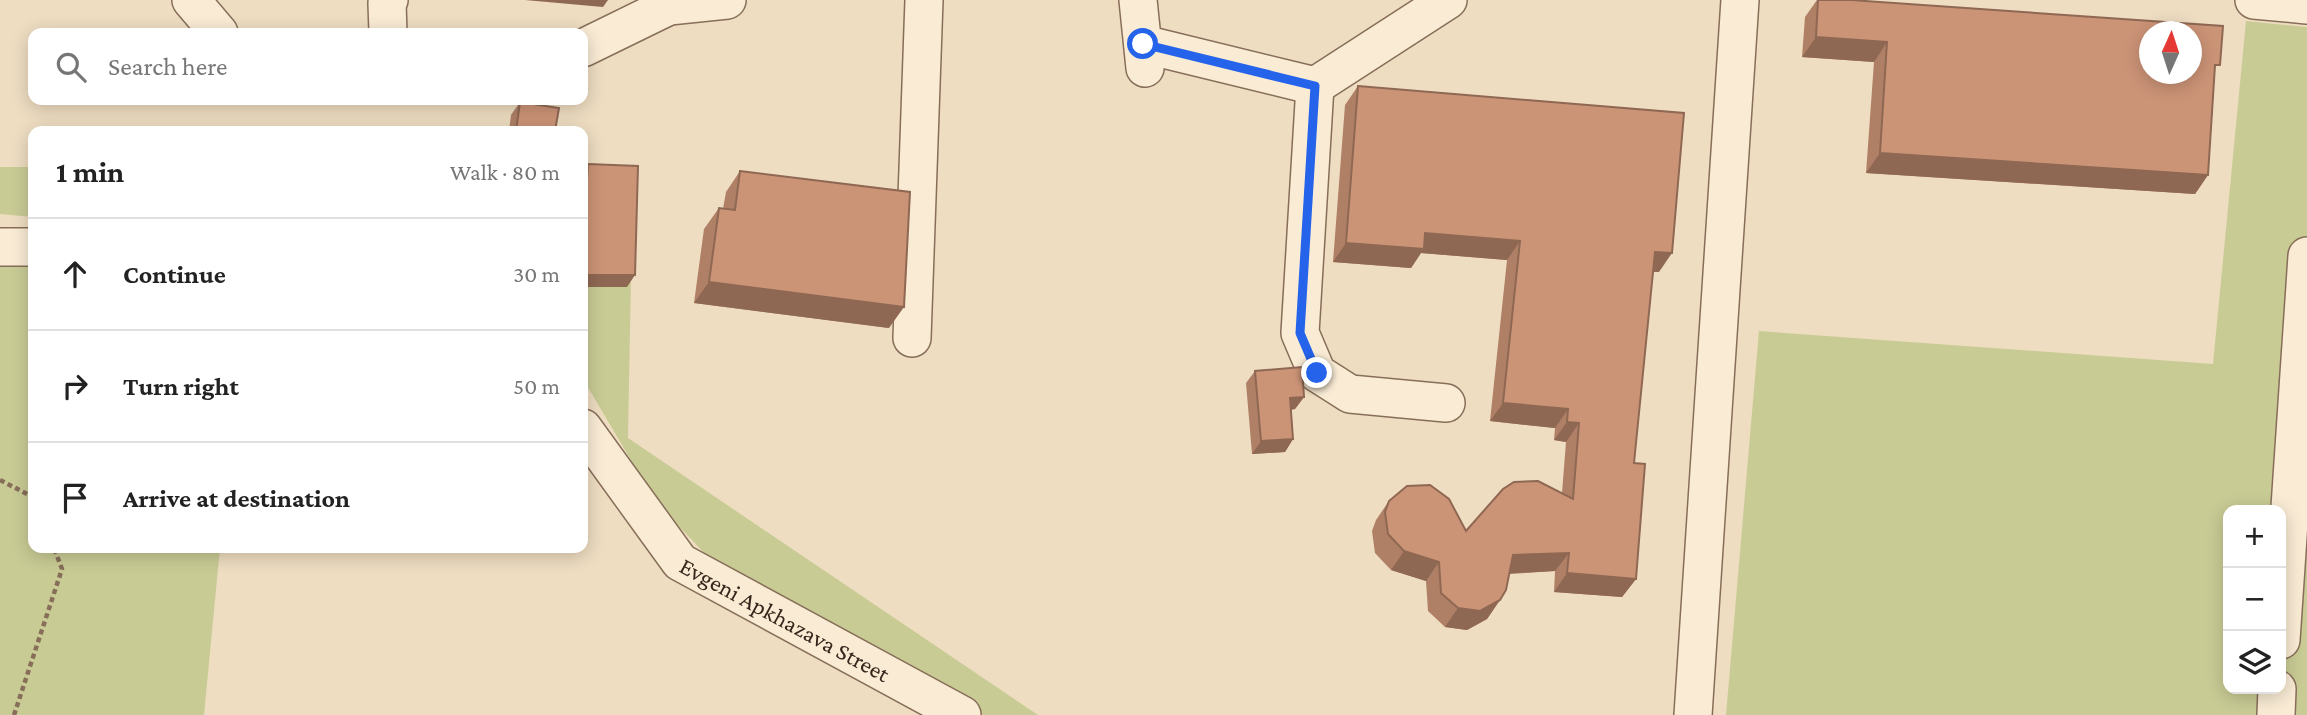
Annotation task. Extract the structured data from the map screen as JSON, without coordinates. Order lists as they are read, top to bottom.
{
  "streets": {
    "street": ["Evgeni Apkhazava Street"]
  },
  "north": "top",
  "page": {
    "search": "Search here",
    "heading": ["1 min", "Walk · 80 m"],
    "list": [
      ["Continue", "30 m"],
      ["Turn right", "50 m"],
      "Arrive at destination"
    ],
    "map_buttons": ["+", "−"]
  }
}
